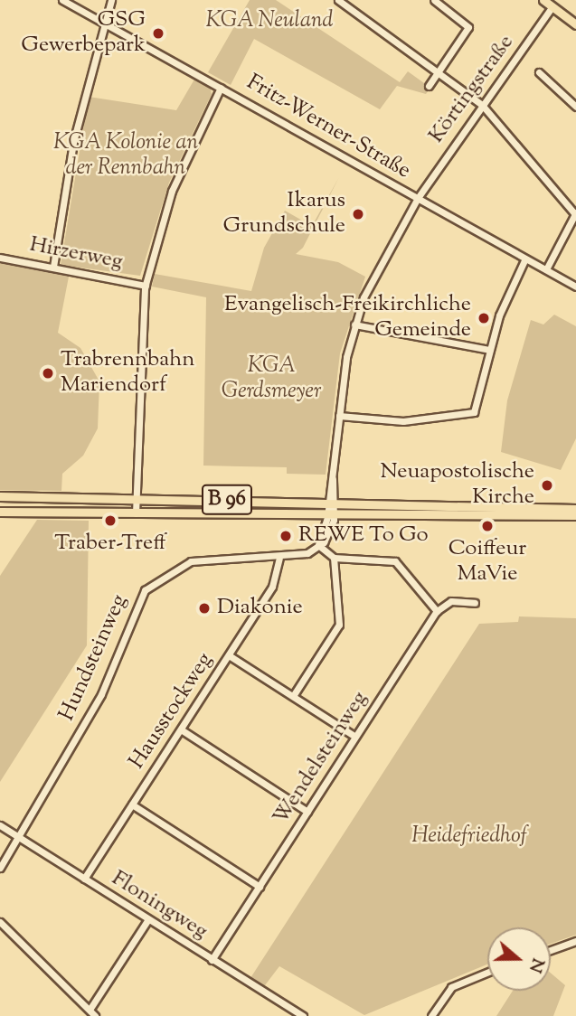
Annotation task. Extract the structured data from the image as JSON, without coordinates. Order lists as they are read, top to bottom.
{
  "streets": {
    "main road": ["B 96"],
    "street": [
      "Körtingstraße",
      "Fritz-Werner-Straße",
      "Hirzerweg",
      "Hundsteinweg",
      "Hausstockweg",
      "Wendelsteinweg",
      "Floningweg"
    ]
  },
  "crossings": [
    ["Körtingstraße", "Fritz-Werner-Straße"],
    ["Körtingstraße", "B 96"],
    ["Hundsteinweg", "Hausstockweg"],
    ["Hundsteinweg", "Floningweg"],
    ["Hausstockweg", "Floningweg"],
    ["Wendelsteinweg", "Floningweg"]
  ],
  "parks": [
    "KGA Neuland",
    "KGA Kolonie an der Rennbahn",
    "KGA Gerdsmeyer",
    "Heidefriedhof"
  ],
  "places": [
    "GSG Gewerbepark",
    "Ikarus Grundschule",
    "Evangelisch-Freikirchliche Gemeinde",
    "Trabrennbahn Mariendorf",
    "Neuapostolische Kirche",
    "Traber-Treff",
    "Coiffeur MaVie",
    "REWE To Go",
    "Diakonie"
  ],
  "north": "right"
}
